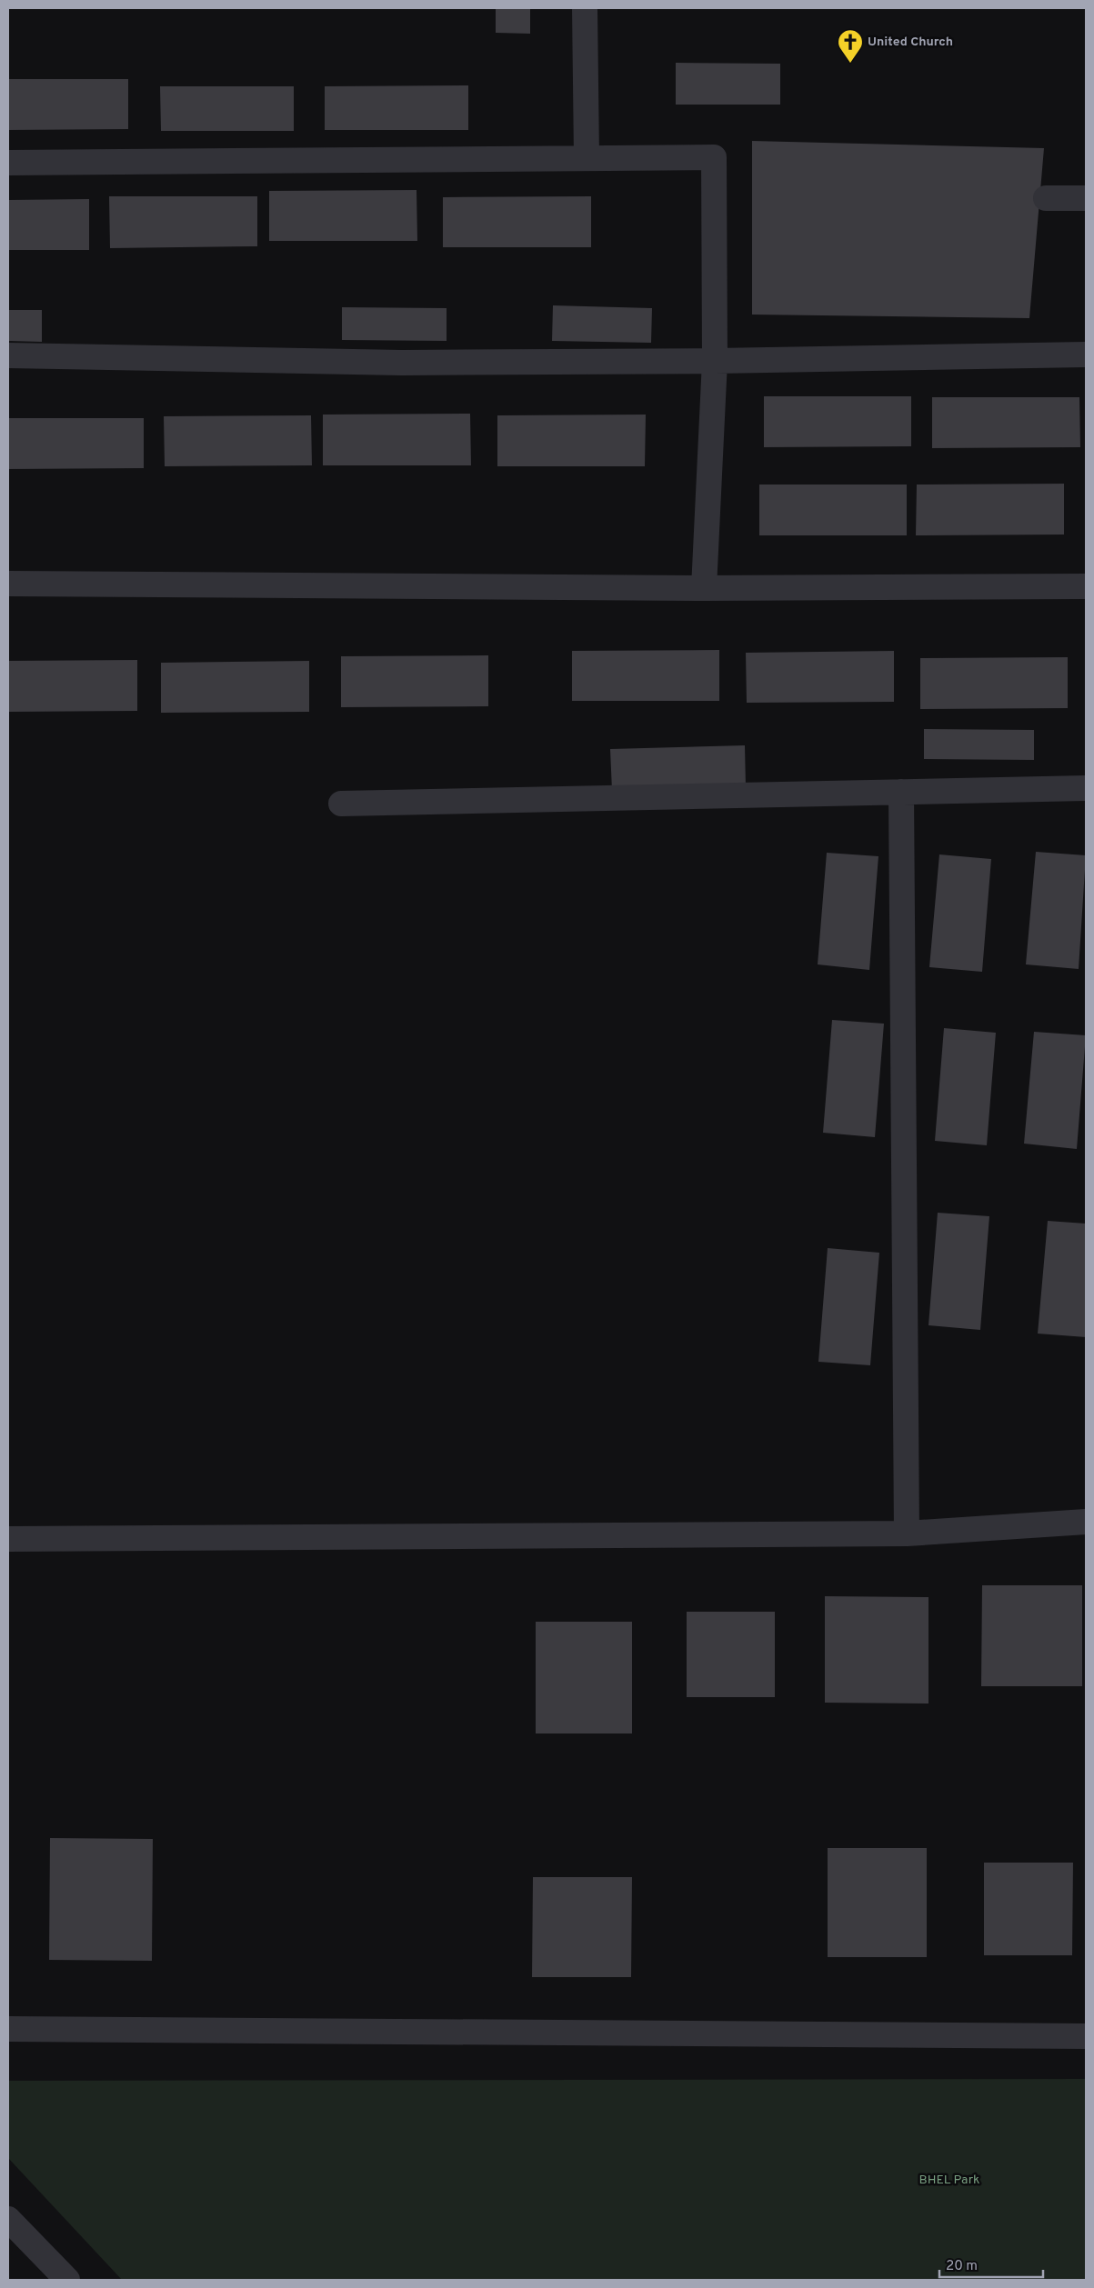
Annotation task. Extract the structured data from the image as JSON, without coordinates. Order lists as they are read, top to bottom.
{
  "parks": ["BHEL Park"],
  "places": {
    "church": ["United Church"]
  },
  "scale_bar": "20 m"
}
